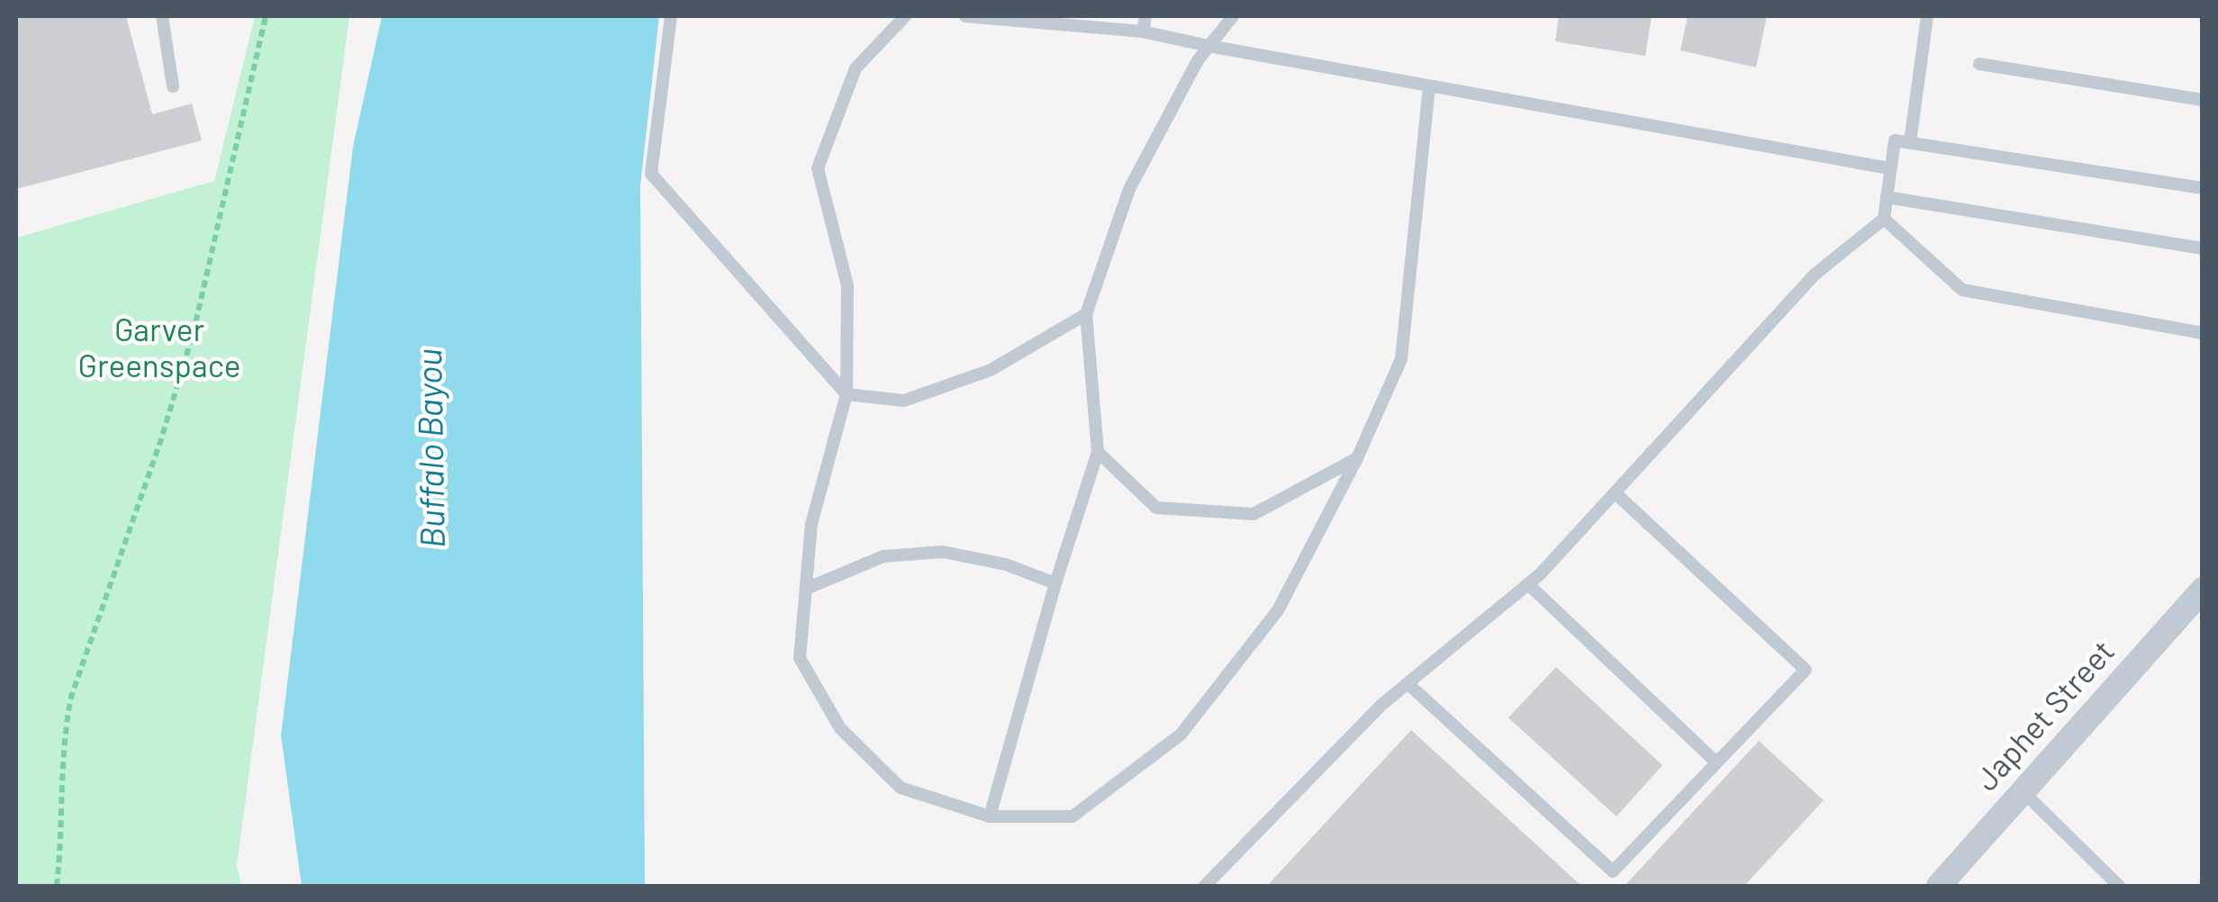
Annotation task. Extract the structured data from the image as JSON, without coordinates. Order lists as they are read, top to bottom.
{
  "streets": {
    "street": ["Japhet Street"]
  },
  "water": ["Buffalo Bayou"],
  "parks": ["Garver Greenspace"]
}
